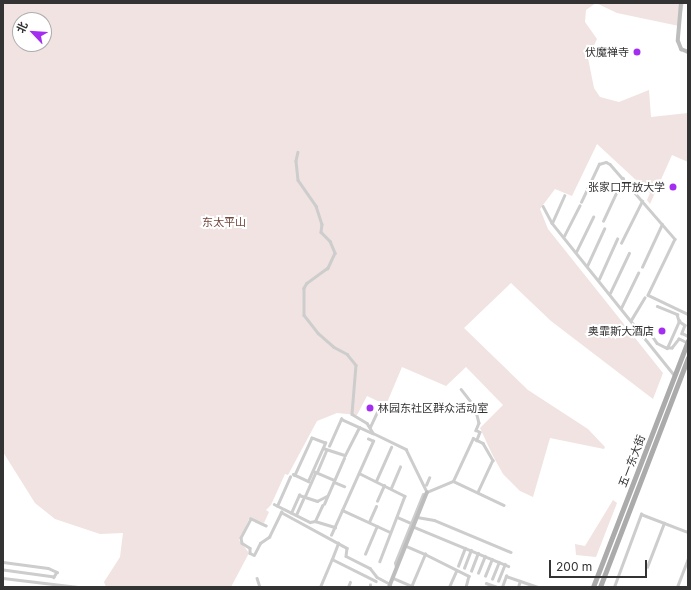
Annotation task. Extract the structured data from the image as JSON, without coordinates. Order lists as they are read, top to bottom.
{
  "streets": {
    "main road": ["五一东大街"]
  },
  "parks": ["东太平山"],
  "places": [
    "伏魔禅寺",
    "张家口开放大学",
    "奥霏斯大酒店",
    "林园东社区群众活动室"
  ],
  "scale_bar": "200 m",
  "north": "top left"
}
